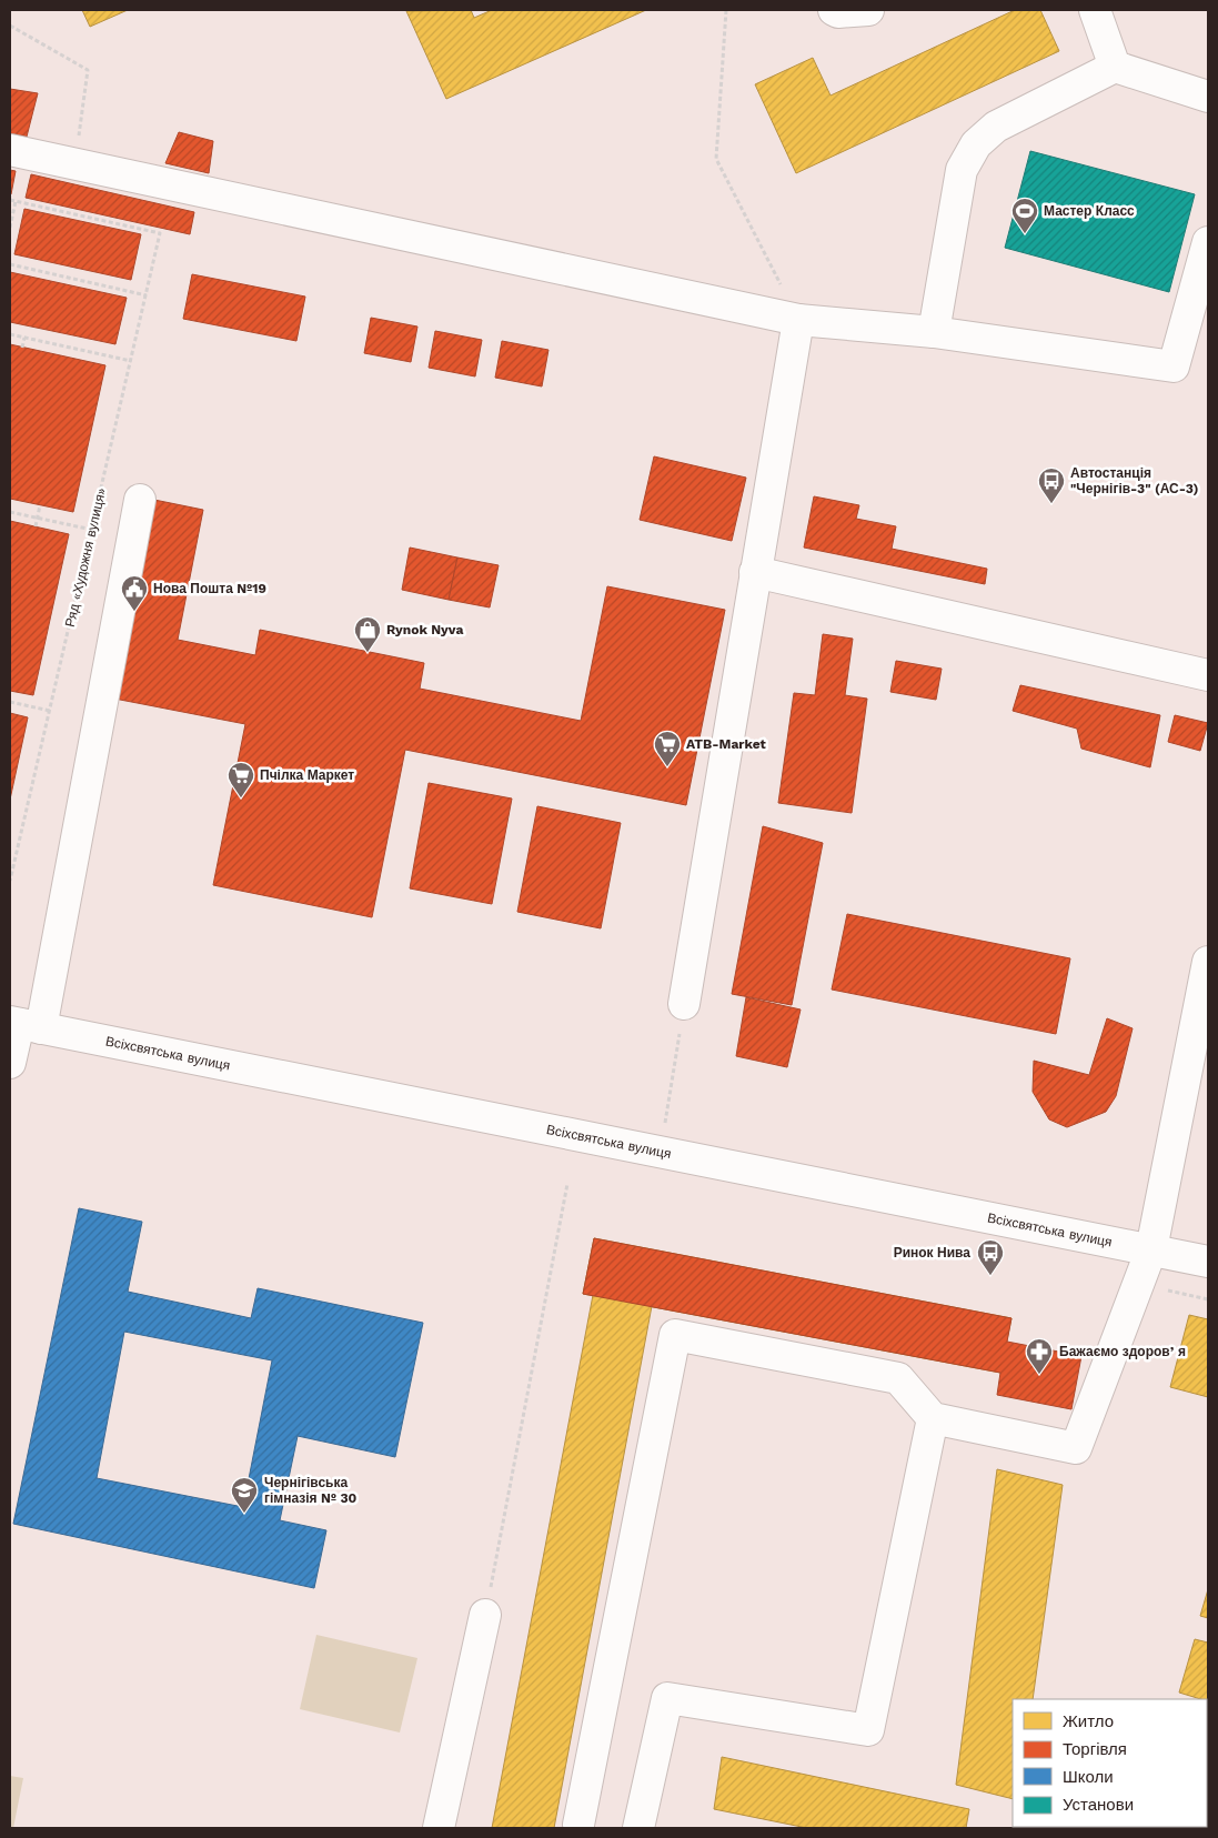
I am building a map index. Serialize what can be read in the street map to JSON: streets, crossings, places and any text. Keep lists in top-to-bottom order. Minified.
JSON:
{"streets":{"street":["Всіхсвятська вулиця"],"path":["Ряд «Художня вулиця»"]},"places":{"sports":["Мастер Класс"],"bus stop":["Автостанція \"Чернігів-3\" (АС-3)","Ринок Нива"],"public building":["Нова Пошта №19"],"shop":["Rynok Nyva"],"supermarket":["ATB-Market","Пчілка Маркет"],"pharmacy":["Бажаємо здоровʼя"],"school or university":["Чернігівська гімназія № 30"]},"legend":["Житло","Торгівля","Школи","Установи"]}
